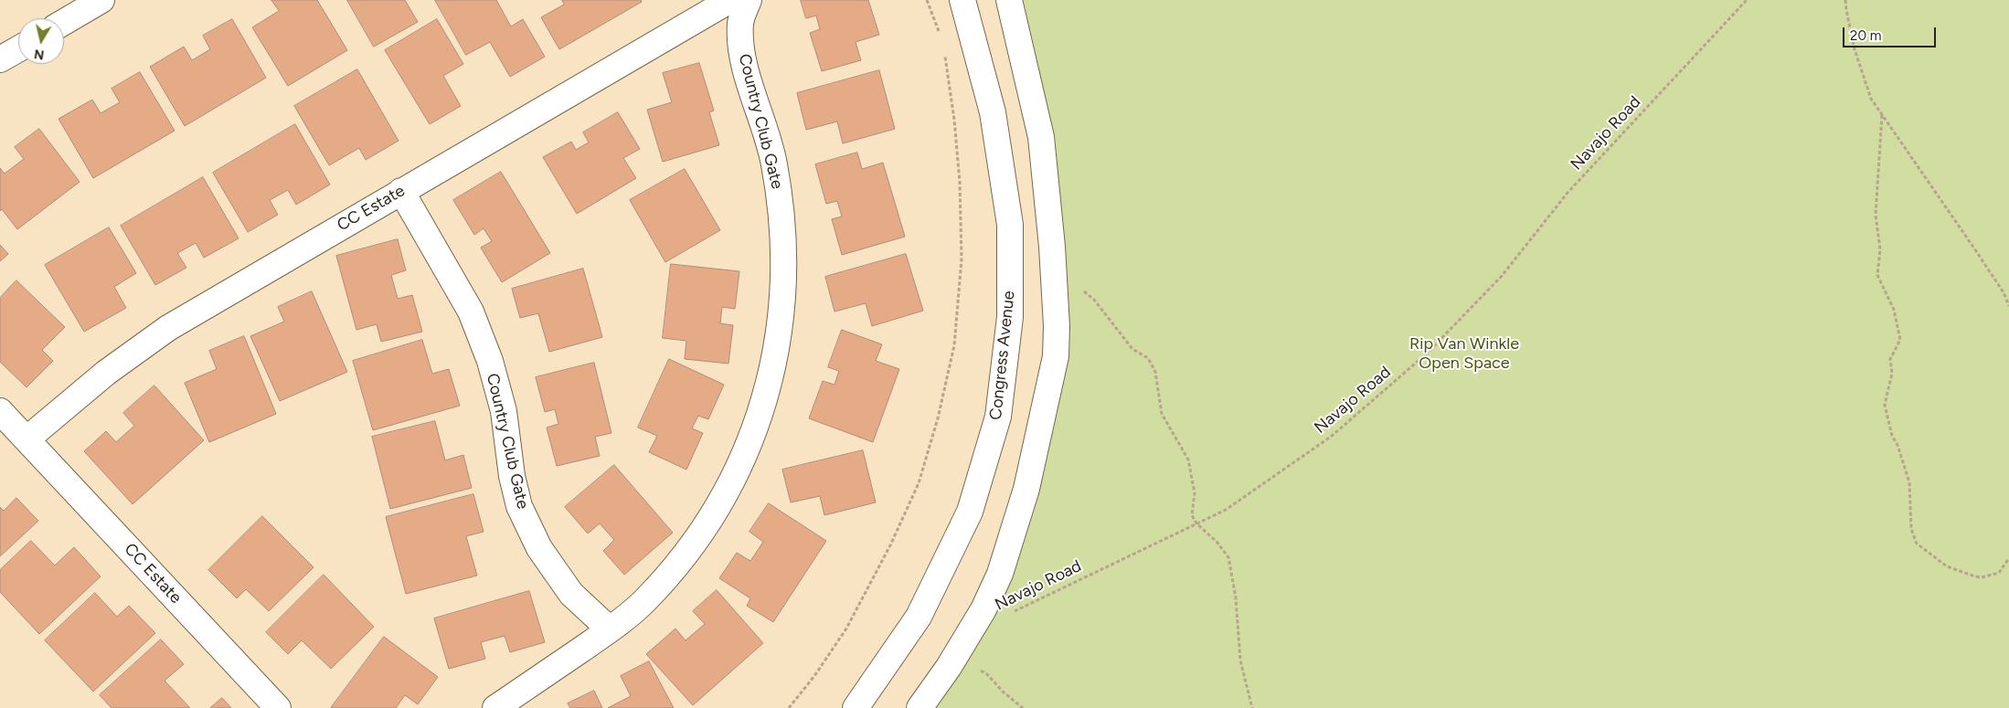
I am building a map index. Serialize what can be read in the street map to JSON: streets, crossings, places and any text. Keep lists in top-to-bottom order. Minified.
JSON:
{"streets":{"street":["Country Club Gate","CC Estate","Congress Avenue"],"path":["Navajo Road"]},"crossings":[["Country Club Gate","CC Estate"]],"parks":["Rip Van Winkle Open Space"],"scale_bar":"20 m","north":"bottom"}
